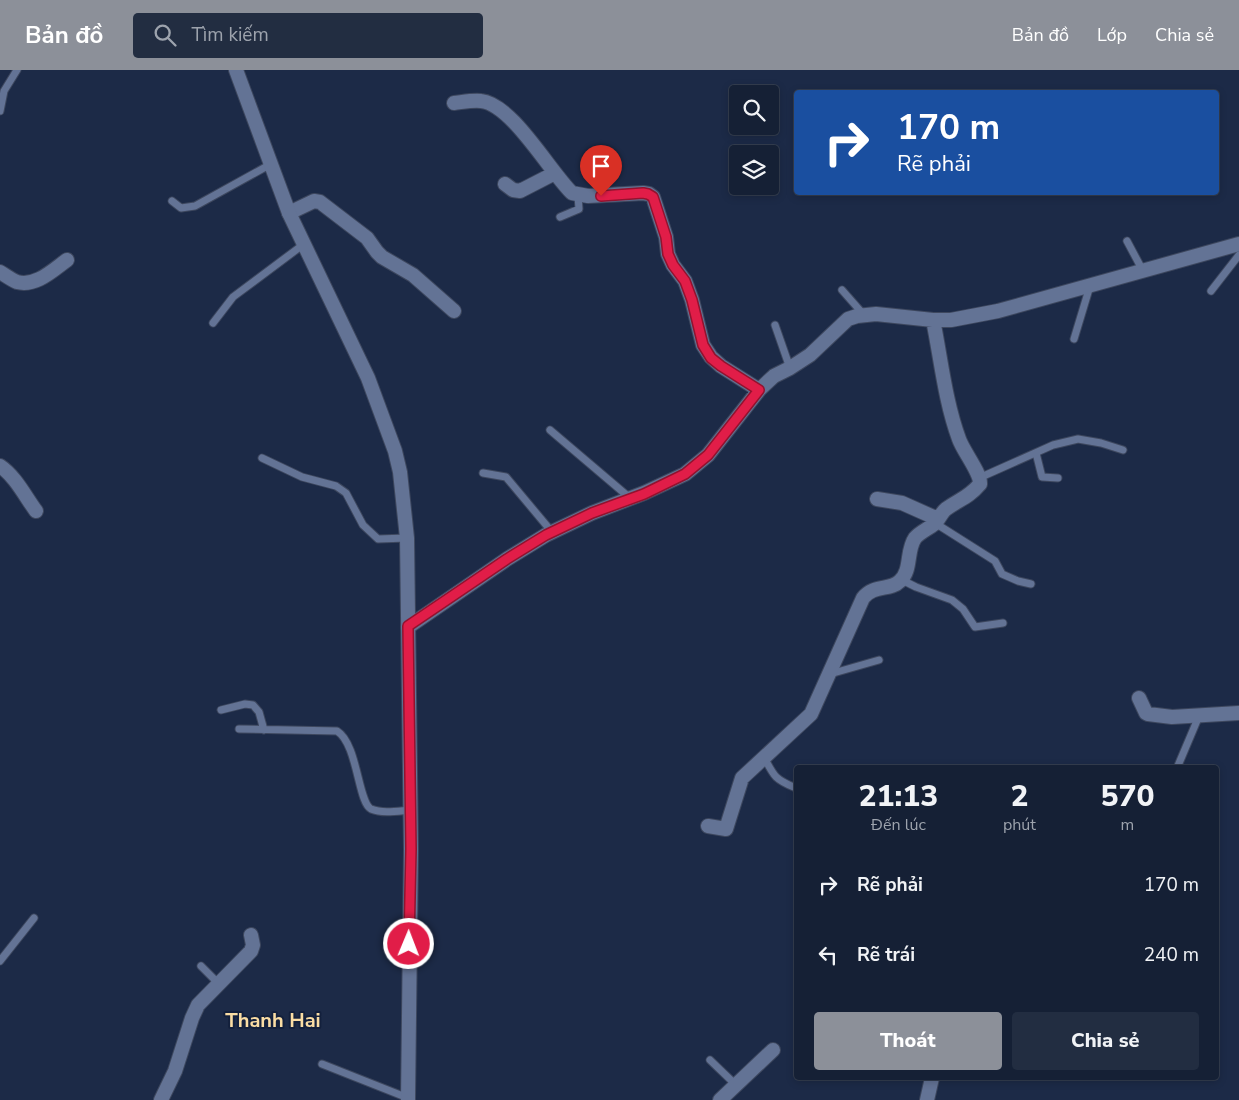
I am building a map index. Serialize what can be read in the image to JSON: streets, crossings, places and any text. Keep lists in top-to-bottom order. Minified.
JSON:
{"districts":["Thanh Hai"],"page":{"header":"Bản đồ","search":"Tìm kiếm","nav":["Bản đồ","Lớp","Chia sẻ"],"turn":["170 m","Rẽ phải"],"eta":["21:13","Đến lúc","2","phút","570","m"],"list":[{"name":"Rẽ phải","value":"170 m"},{"name":"Rẽ trái","value":"240 m"}],"buttons":["Thoát","Chia sẻ"]}}
